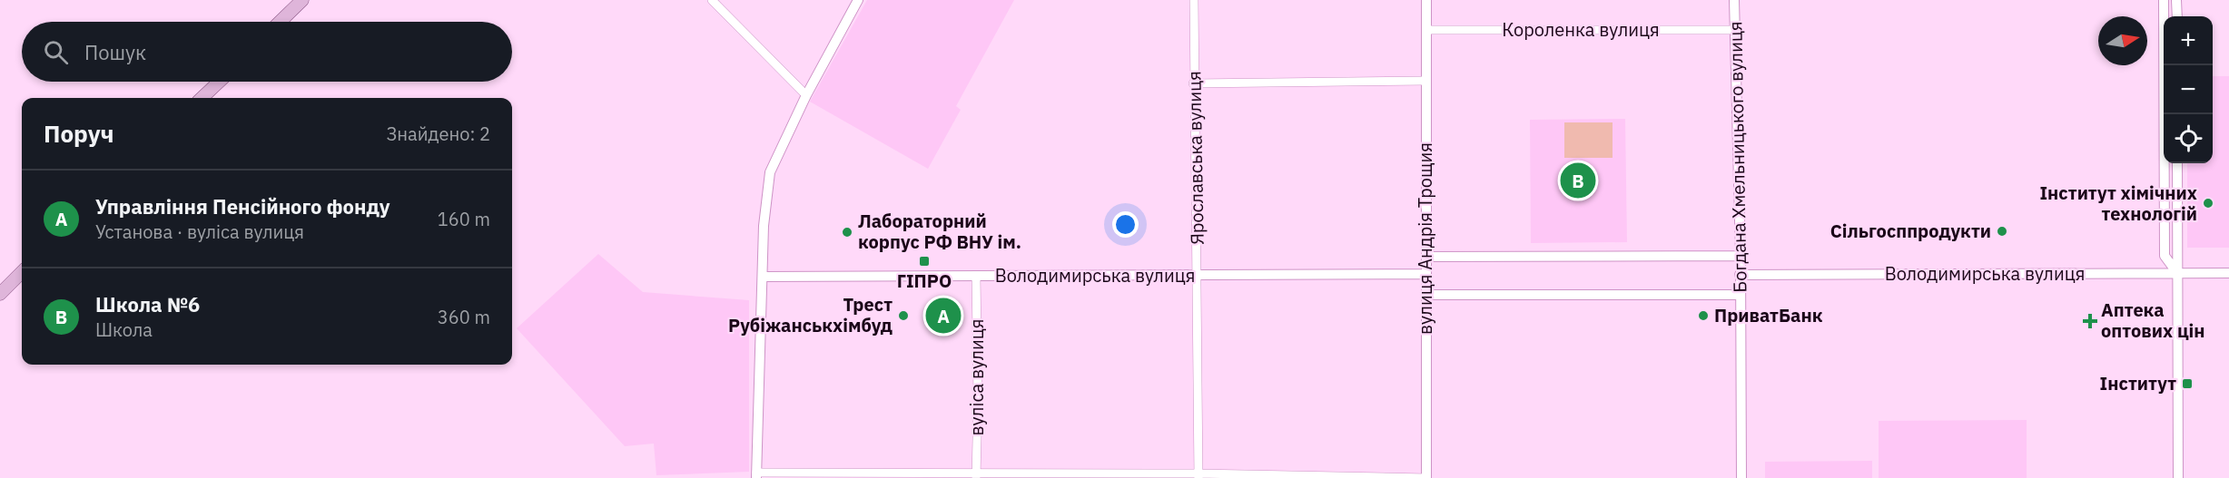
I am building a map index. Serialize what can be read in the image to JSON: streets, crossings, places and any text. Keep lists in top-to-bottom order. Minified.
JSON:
{"streets":{"street":["Короленка вулиця","Богдана Хмельницького вулиця","Ярославська вулиця","вулиця Андрія Трощия","Володимирська вулиця","вуліса вулиця"]},"crossings":[["Короленка вулиця","Богдана Хмельницького вулиця"],["Короленка вулиця","вулиця Андрія Трощия"],["Богдана Хмельницького вулиця","Володимирська вулиця"],["Ярославська вулиця","Володимирська вулиця"],["вулиця Андрія Трощия","Володимирська вулиця"],["Володимирська вулиця","вуліса вулиця"]],"places":{"other":["Інститут хімічних технологій","Сільгосппродукти","Лабораторний корпус РФ ВНУ ім.","Трест Рубіжанськхімбуд","ПриватБанк"],"transit":["ГІПРО","Інститут"],"health":["Аптека оптових цін"]},"north":"right","page":{"map_buttons":["+","−"],"search":"Пошук","heading":["Поруч","Знайдено: 2"],"pins":["B","A"],"list":[{"mark":"A","name":"Управління Пенсійного фонду","note":"Установа · вуліса вулиця","value":"160 m"},{"mark":"B","name":"Школа №6","note":"Школа","value":"360 m"}]}}
